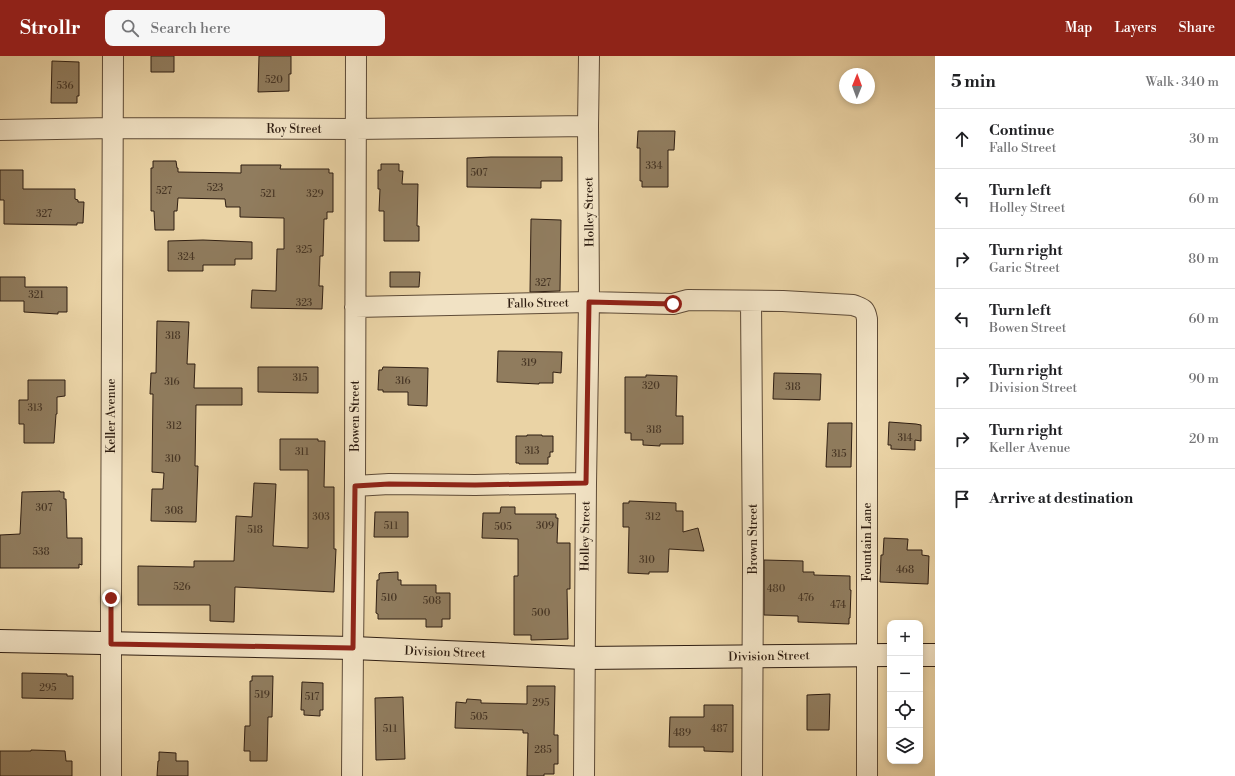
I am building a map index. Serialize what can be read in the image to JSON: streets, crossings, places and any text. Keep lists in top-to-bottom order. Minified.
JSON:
{"streets":{"main road":["Division Street"],"street":["Roy Street","Holley Street","Fallo Street","Keller Avenue","Bowen Street","Brown Street","Fountain Lane"]},"crossings":[["Roy Street","Holley Street"],["Roy Street","Keller Avenue"],["Roy Street","Bowen Street"],["Holley Street","Fallo Street"],["Holley Street","Division Street"],["Fallo Street","Bowen Street"],["Fallo Street","Brown Street"],["Fallo Street","Fountain Lane"],["Keller Avenue","Division Street"],["Bowen Street","Division Street"],["Brown Street","Division Street"],["Fountain Lane","Division Street"]],"house_numbers":["520","536","334","507","523","527","521","329","327","325","324","327","321","323","318","319","315","316","316","320","318","313","312","318","314","313","311","315","310","307","308","303","312","511","309","505","518","538","310","468","526","480","510","476","508","474","500","295","519","517","295","505","511","487","489","285"],"north":"top","page":{"header":"Strollr","search":"Search here","nav":["Map","Layers","Share"],"heading":["5 min","Walk · 340 m"],"list":[["Continue","Fallo Street","30 m"],["Turn left","Holley Street","60 m"],["Turn right","Garic Street","80 m"],["Turn left","Bowen Street","60 m"],["Turn right","Division Street","90 m"],["Turn right","Keller Avenue","20 m"],"Arrive at destination"],"map_buttons":["+","−"]}}
